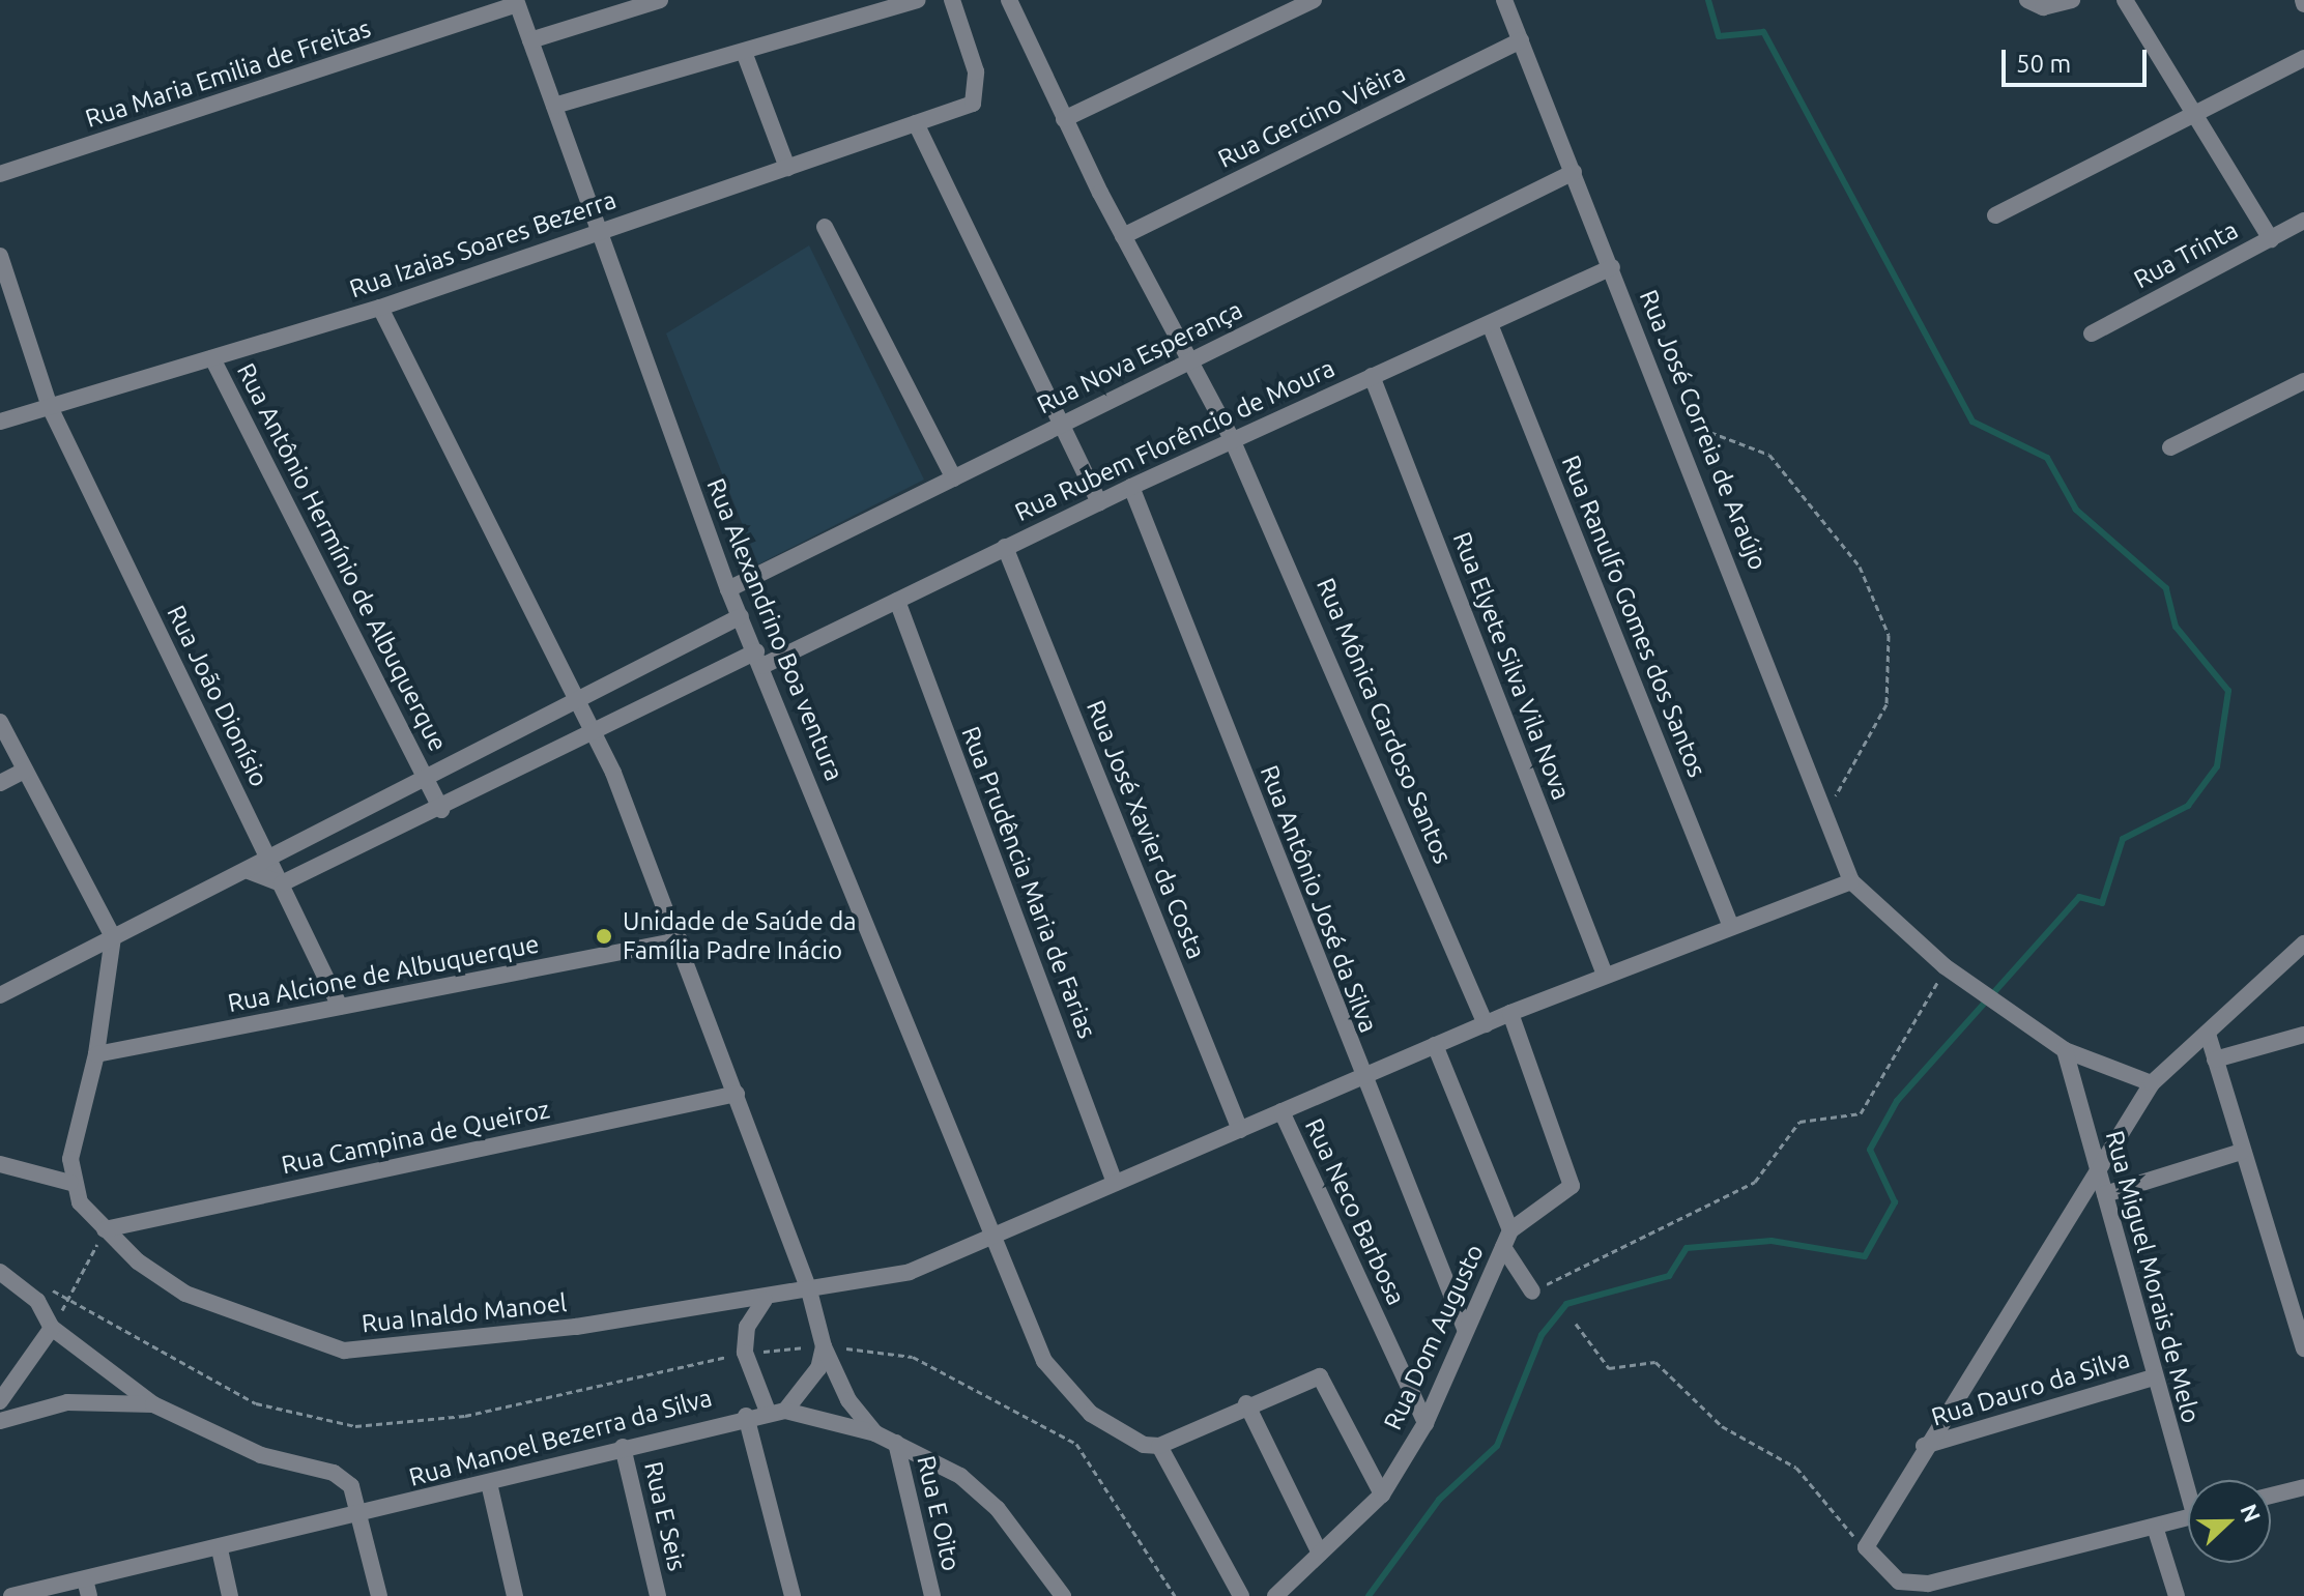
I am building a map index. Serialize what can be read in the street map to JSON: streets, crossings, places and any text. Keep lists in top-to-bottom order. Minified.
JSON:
{"streets":{"street":["Rua Maria Emilia de Freitas","Rua Gercino Viêira","Rua Izaias Soares Bezerra","Rua Trinta","Rua Nova Esperança","Rua José Correia de Araújo","Rua Rubem Florêncio de Moura","Rua Antônio Hermínio de Albuquerque","Rua Ranulfo Gomes dos Santos","Rua Alexandrino Boa ventura","Rua Elyete Silva Vila Nova","Rua João Dionísio","Rua Mônica Cardoso Santos","Rua José Xavier da Costa","Rua Prudência Maria de Farias","Rua Antônio José da Silva","Rua Alcione de Albuquerque","Rua Campina de Queiroz","Rua Neco Barbosa","Rua Miguel Morais de Melo","Rua Inaldo Manoel","Rua Dom Augusto","Rua Dauro da Silva","Rua Manoel Bezerra da Silva","Rua E Oito","Rua E Seis"]},"crossings":[["Rua Maria Emilia de Freitas","Rua Alexandrino Boa ventura"],["Rua Gercino Viêira","Rua José Correia de Araújo"],["Rua Gercino Viêira","Rua Mônica Cardoso Santos"],["Rua Izaias Soares Bezerra","Rua Antônio Hermínio de Albuquerque"],["Rua Izaias Soares Bezerra","Rua Alexandrino Boa ventura"],["Rua Izaias Soares Bezerra","Rua João Dionísio"],["Rua Nova Esperança","Rua José Correia de Araújo"],["Rua Nova Esperança","Rua Alexandrino Boa ventura"],["Rua Nova Esperança","Rua Mônica Cardoso Santos"],["Rua José Correia de Araújo","Rua Rubem Florêncio de Moura"],["Rua José Correia de Araújo","Rua Inaldo Manoel"],["Rua Rubem Florêncio de Moura","Rua Antônio Hermínio de Albuquerque"],["Rua Rubem Florêncio de Moura","Rua Ranulfo Gomes dos Santos"],["Rua Rubem Florêncio de Moura","Rua Alexandrino Boa ventura"],["Rua Rubem Florêncio de Moura","Rua Elyete Silva Vila Nova"],["Rua Rubem Florêncio de Moura","Rua João Dionísio"],["Rua Rubem Florêncio de Moura","Rua Mônica Cardoso Santos"],["Rua Rubem Florêncio de Moura","Rua José Xavier da Costa"],["Rua Rubem Florêncio de Moura","Rua Prudência Maria de Farias"],["Rua Rubem Florêncio de Moura","Rua Antônio José da Silva"],["Rua Ranulfo Gomes dos Santos","Rua Inaldo Manoel"],["Rua Alexandrino Boa ventura","Rua Inaldo Manoel"],["Rua Elyete Silva Vila Nova","Rua Inaldo Manoel"],["Rua João Dionísio","Rua Alcione de Albuquerque"],["Rua Mônica Cardoso Santos","Rua Inaldo Manoel"],["Rua José Xavier da Costa","Rua Inaldo Manoel"],["Rua Prudência Maria de Farias","Rua Inaldo Manoel"],["Rua Antônio José da Silva","Rua Inaldo Manoel"],["Rua Antônio José da Silva","Rua Dom Augusto"],["Rua Campina de Queiroz","Rua Inaldo Manoel"],["Rua Neco Barbosa","Rua Inaldo Manoel"],["Rua Neco Barbosa","Rua Dom Augusto"],["Rua Miguel Morais de Melo","Rua Dauro da Silva"],["Rua Inaldo Manoel","Rua Dom Augusto"],["Rua Manoel Bezerra da Silva","Rua E Oito"],["Rua Manoel Bezerra da Silva","Rua E Seis"]],"places":["Unidade de Saúde da Família Padre Inácio"],"scale_bar":"50 m","north":"right"}
